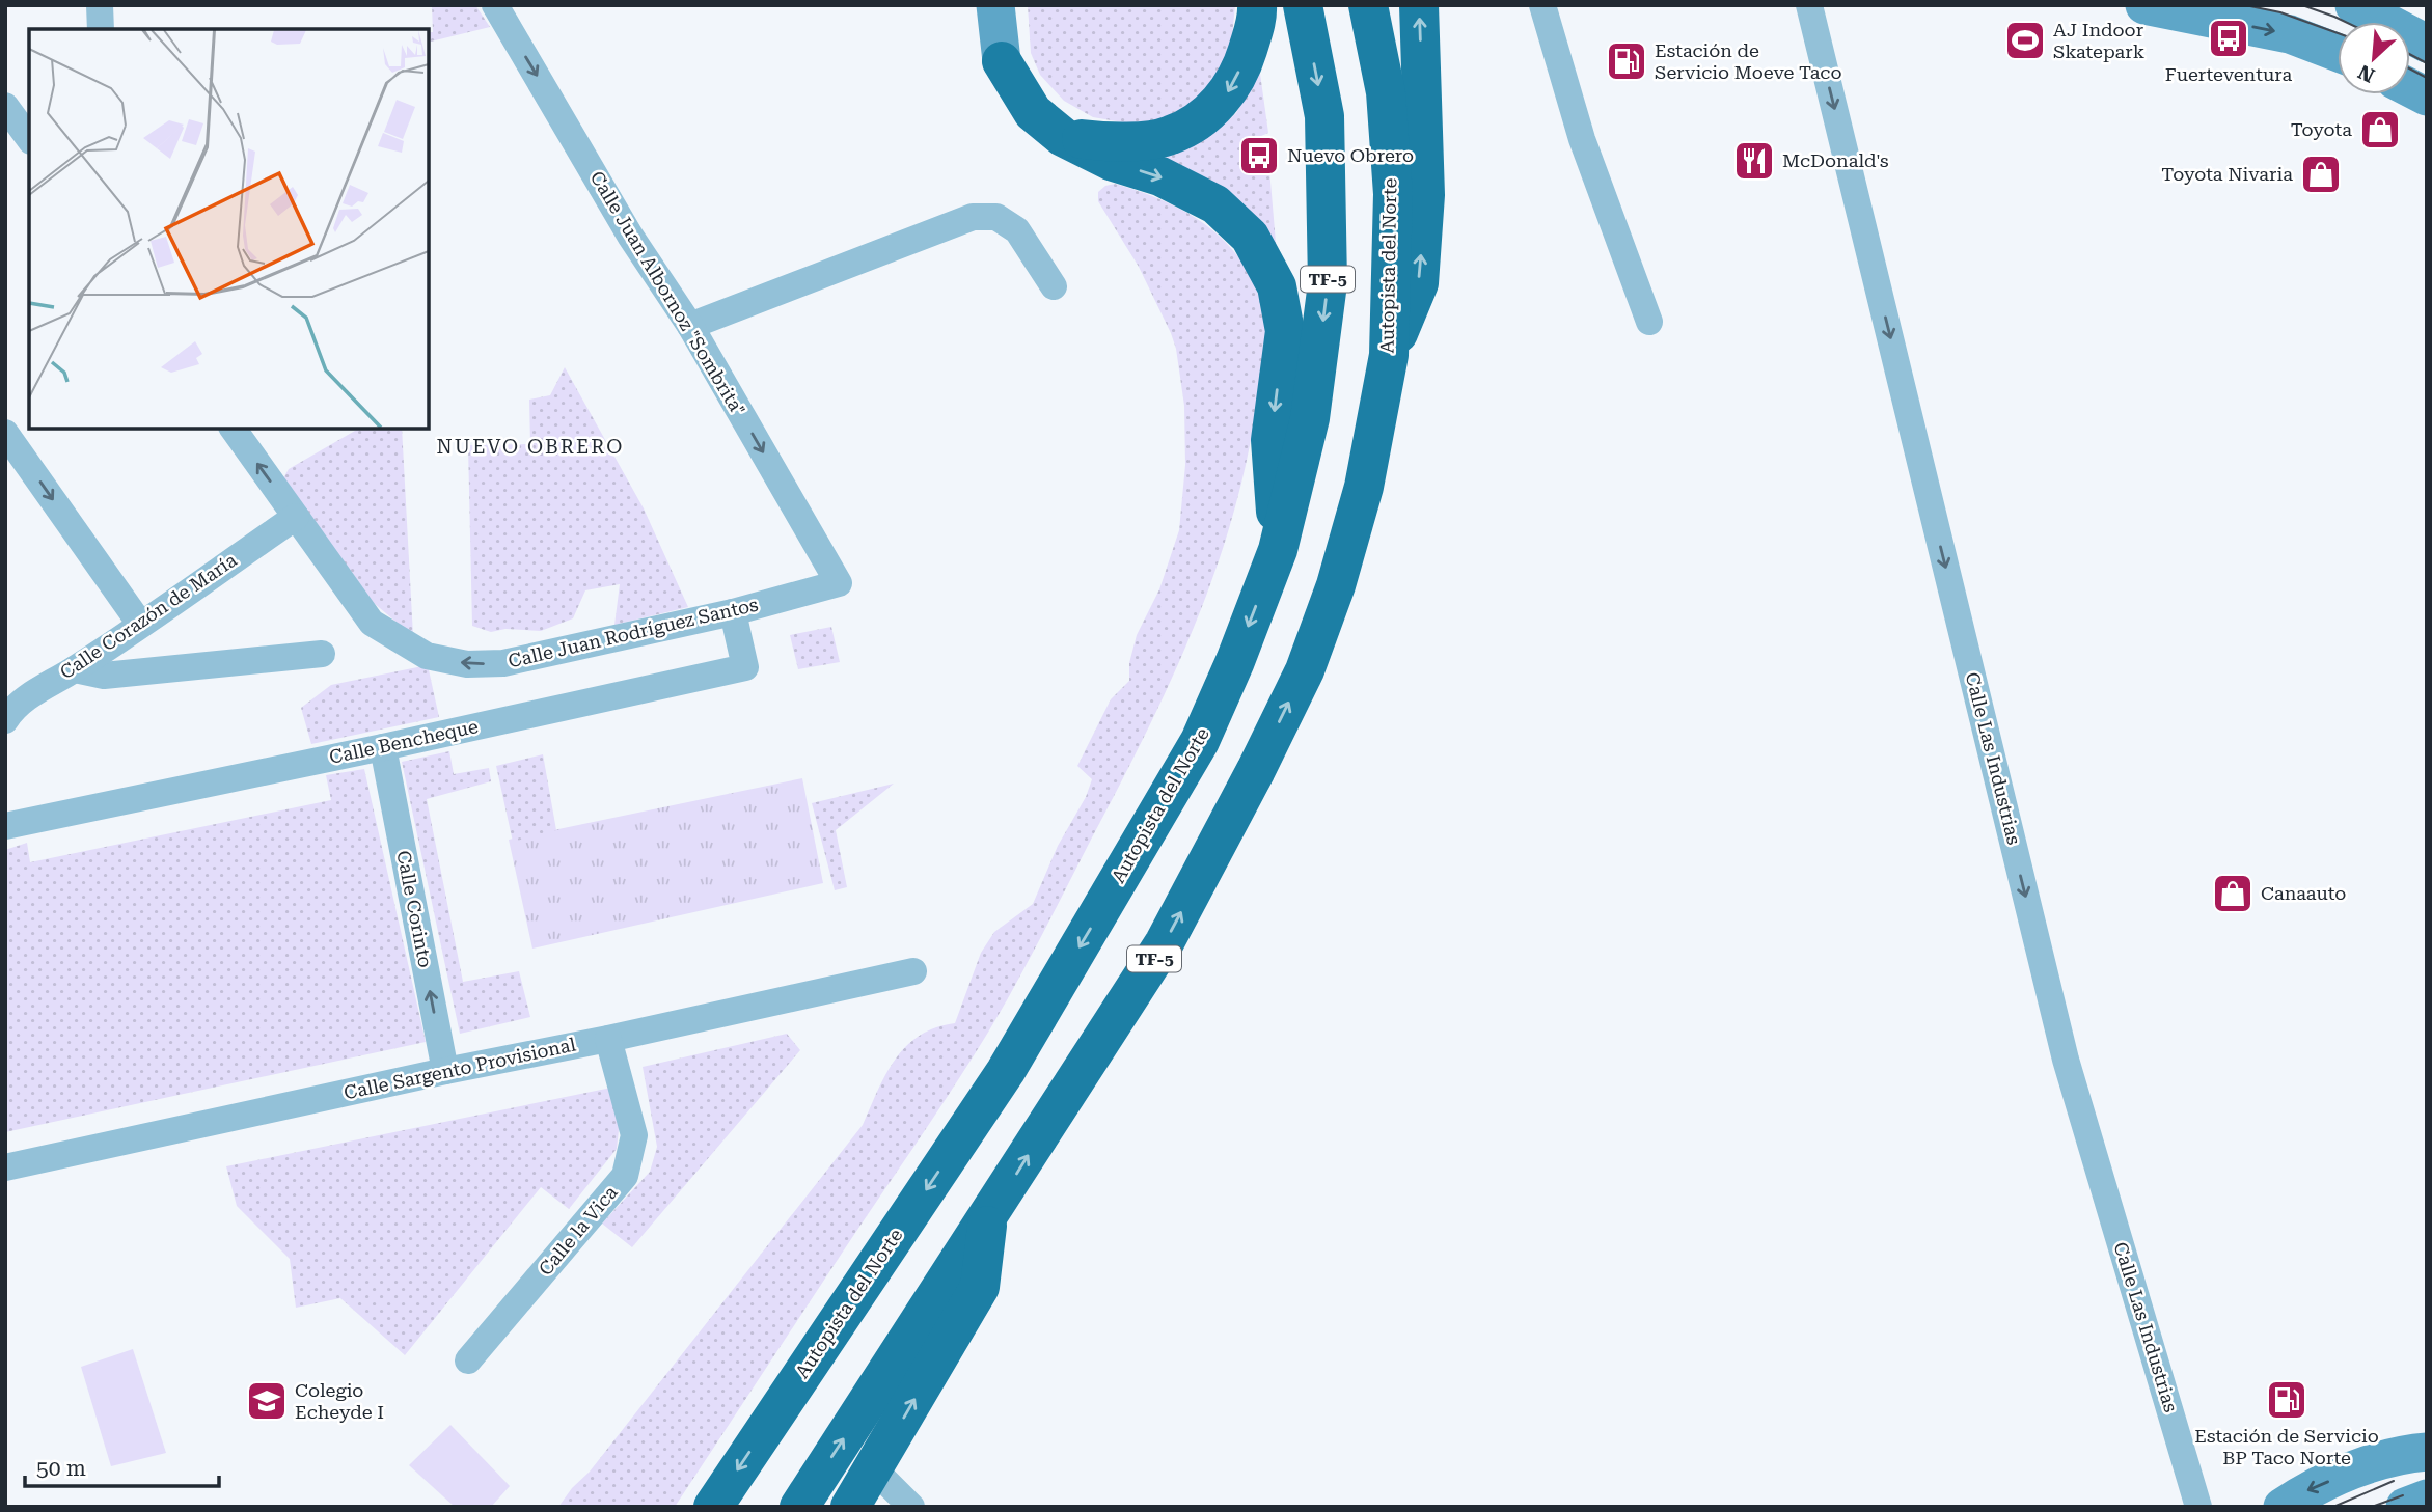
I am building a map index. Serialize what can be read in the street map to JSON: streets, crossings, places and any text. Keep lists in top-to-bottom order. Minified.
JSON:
{"streets":{"highway":["Autopista del Norte","TF-5"],"street":["Calle Juan Albornoz \"Sombrita\"","Calle Corazón de María","Calle Juan Rodríguez Santos","Calle Bencheque","Calle Las Industrias","Calle Corinto","Calle Sargento Provisional","Calle la Vica"]},"crossings":[["Calle Juan Albornoz \"Sombrita\"","Calle Juan Rodríguez Santos"],["Calle Corazón de María","Calle Juan Rodríguez Santos"],["Calle Juan Rodríguez Santos","Calle Bencheque"],["Calle Bencheque","Calle Corinto"],["Calle Corinto","Calle Sargento Provisional"],["Calle Sargento Provisional","Calle la Vica"]],"one_way":["Calle Juan Albornoz \"Sombrita\"","Calle Las Industrias","Calle Corinto"],"districts":["NUEVO OBRERO"],"places":{"bus stop":["Fuerteventura","Nuevo Obrero"],"sports":["AJ Indoor Skatepark"],"fuel station":["Estación de Servicio Moeve Taco","Estación de Servicio BP Taco Norte"],"shop":["Toyota","Toyota Nivaria","Canaauto"],"restaurant":["McDonald's"],"school or university":["Colegio Echeyde I"]},"scale_bar":"50 m","north":"bottom left"}
